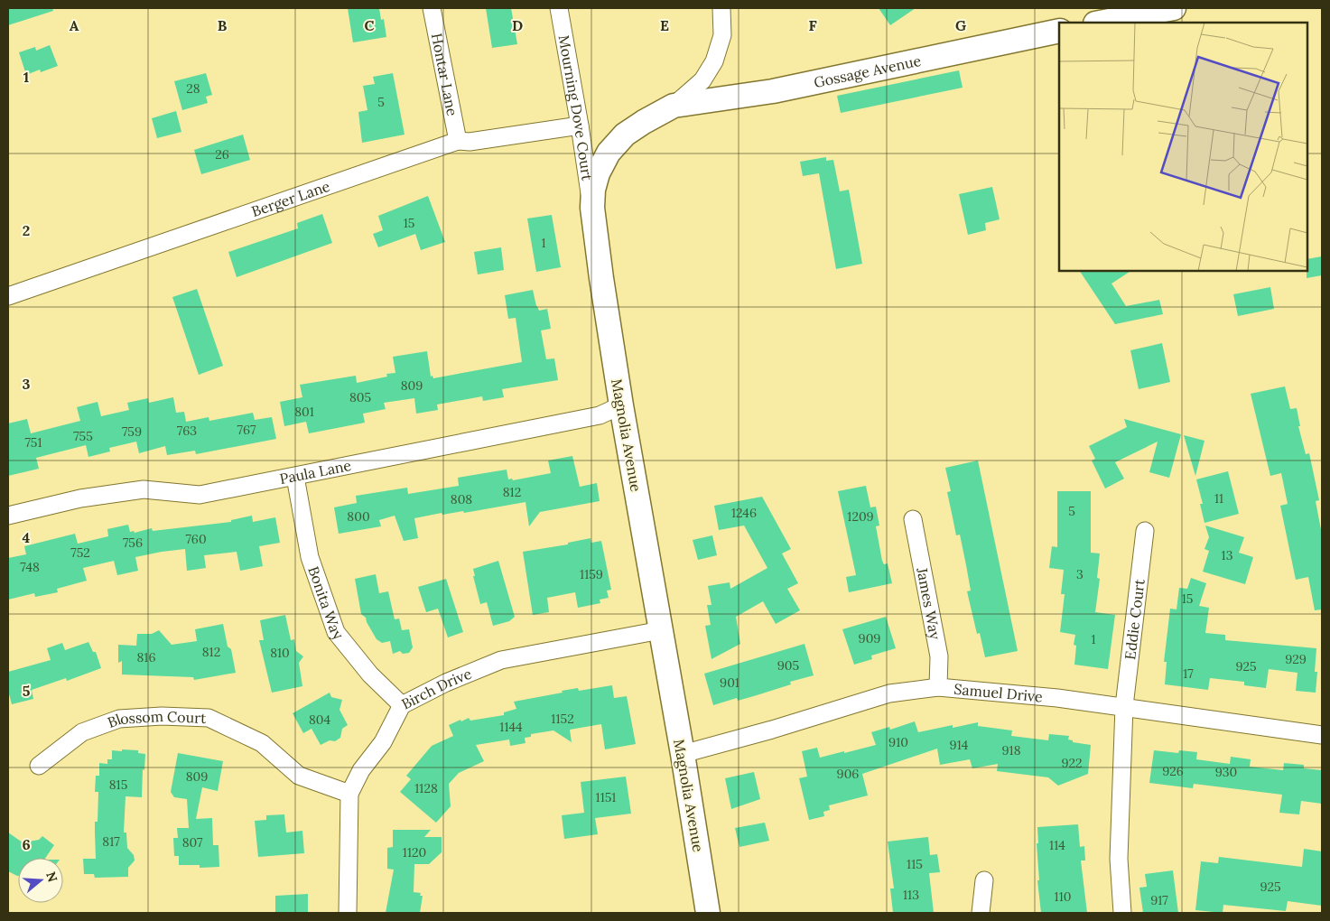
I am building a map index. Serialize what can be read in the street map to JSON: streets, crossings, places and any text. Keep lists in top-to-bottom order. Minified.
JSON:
{"streets":{"street":["Gossage Avenue","Hontar Lane","Mourning Dove Court","Berger Lane","Magnolia Avenue","Paula Lane","Bonita Way","James Way","Eddie Court","Birch Drive","Samuel Drive","Blossom Court"]},"crossings":[["Gossage Avenue","Magnolia Avenue"],["Hontar Lane","Berger Lane"],["Mourning Dove Court","Berger Lane"],["Mourning Dove Court","Magnolia Avenue"],["Magnolia Avenue","Paula Lane"],["Magnolia Avenue","Birch Drive"],["Magnolia Avenue","Samuel Drive"],["Paula Lane","Bonita Way"],["Bonita Way","Birch Drive"],["James Way","Samuel Drive"],["Eddie Court","Samuel Drive"],["Birch Drive","Blossom Court"]],"house_numbers":["28","5","26","15","1","809","805","801","767","763","759","755","751","812","11","808","5","1246","800","1209","760","756","752","13","748","1159","3","15","909","1","812","810","816","929","905","925","17","901","1152","804","1144","910","914","918","922","926","930","906","809","815","1128","1151","817","807","114","1120","115","925","113","110","917"],"north":"right","grid":{"columns":["A","B","C","D","E","F","G"],"rows":["1","2","3","4","5","6"]}}
